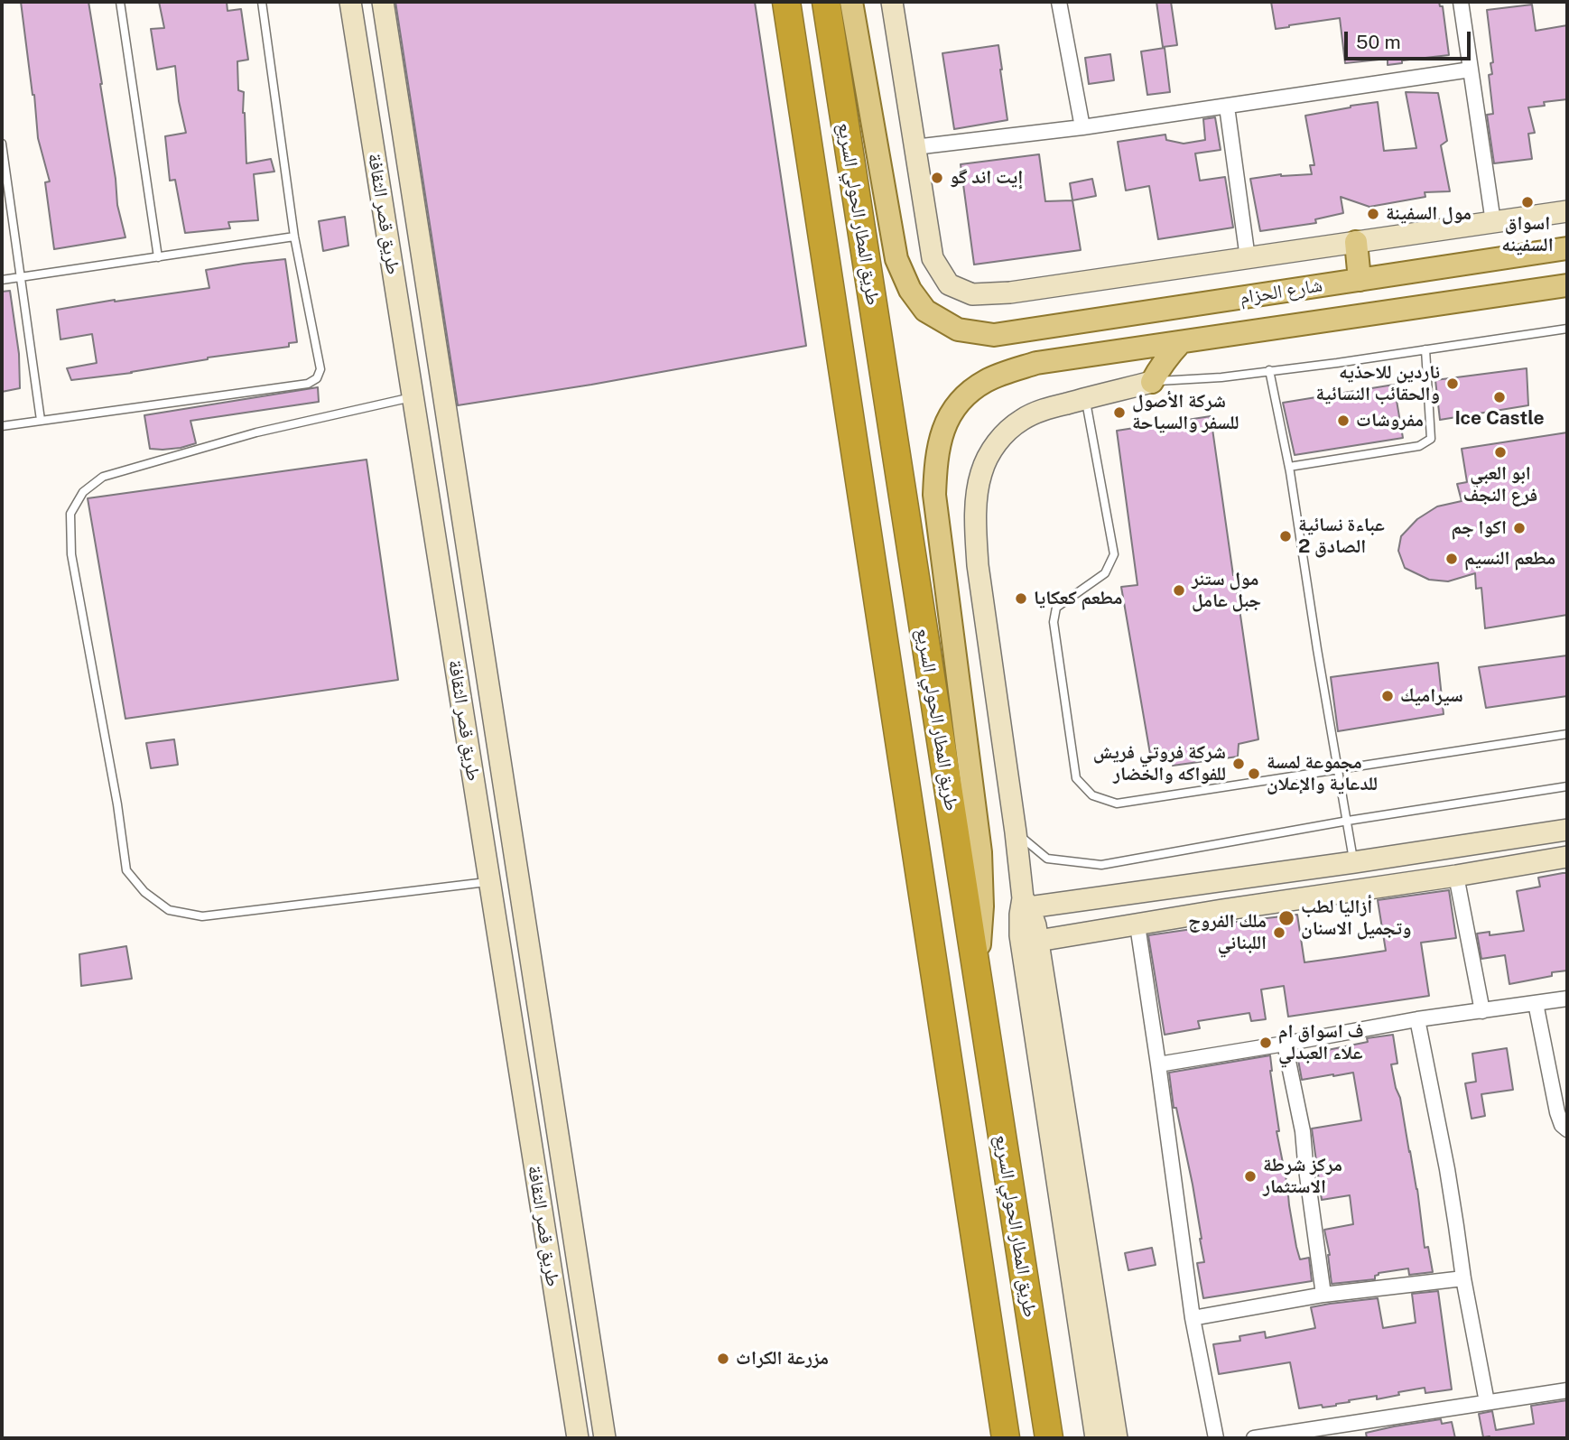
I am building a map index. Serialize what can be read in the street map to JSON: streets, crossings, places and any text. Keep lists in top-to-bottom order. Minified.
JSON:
{"streets":{"highway":["طريق المطار الحولي السريع"],"main road":["شارع الحزام"],"street":["طريق قصر الثقافة"]},"crossings":[["طريق المطار الحولي السريع","شارع الحزام"]],"places":["إيت اند گو","اسواق السفينه","مول السفينة","ناردين للاحذيه والحقائب النسائية","Ice Castle","شركة الأصول للسفر والسياحة","مفروشات","ابو العبي فرع النجف","اكوا جم","عباءة نسائية الصادق 2","مطعم النسيم","مول ستنر جبل عامل","مطعم كعكايا","سيراميك","شركة فروتي فريش للفواكه والخضار","مجموعة لمسة للدعاية والإعلان","أزاليا لطب وتجميل الاسنان","ملك الفروج اللبناني","ف اسواق ام علاء العبدلي","مركز شرطة الاستثمار","مزرعة الكراث"],"scale_bar":"50 m"}
